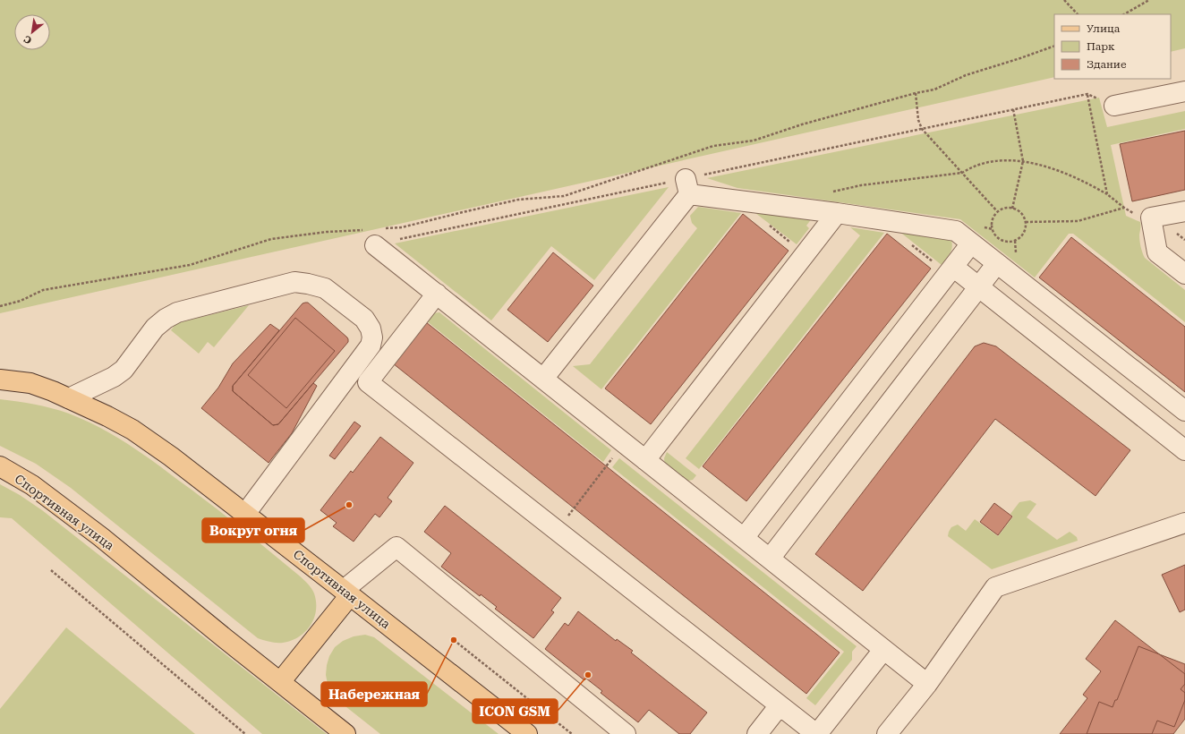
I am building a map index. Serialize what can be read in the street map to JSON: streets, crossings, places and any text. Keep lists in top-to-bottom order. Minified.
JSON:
{"streets":{"main road":["Спортивная улица"]},"places":["Вокруг огня","Набережная","ICON GSM"],"legend":["Улица","Парк","Здание"],"north":"bottom left"}
